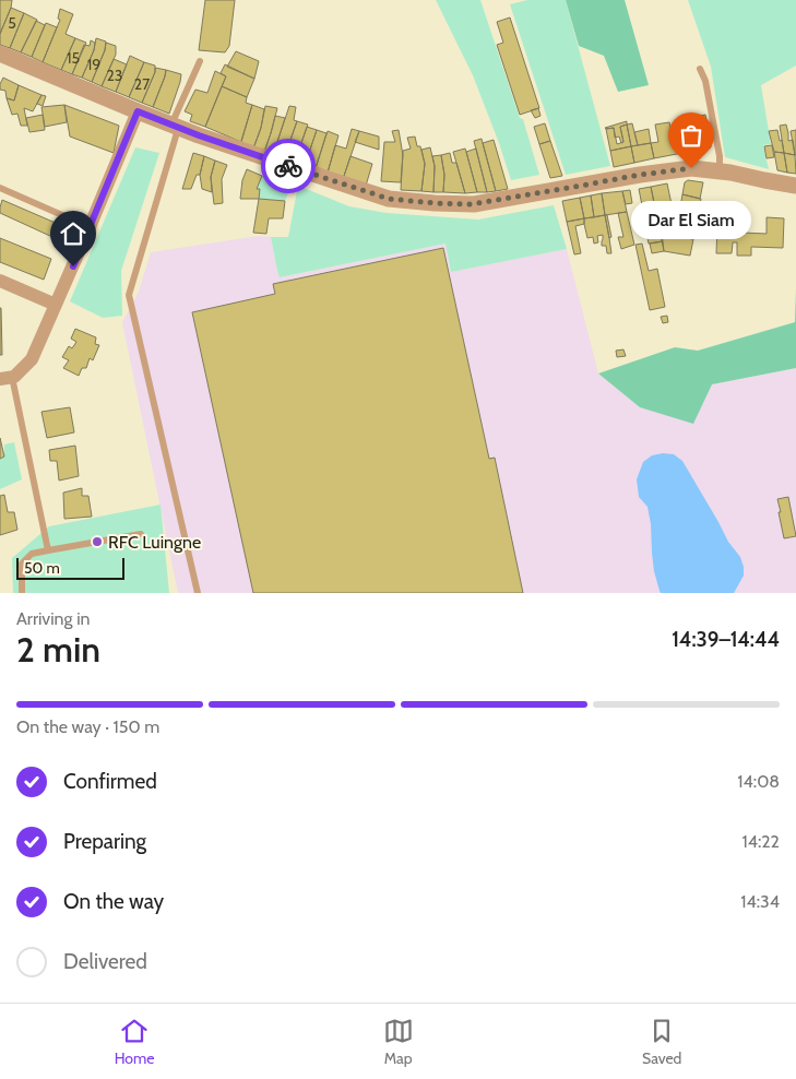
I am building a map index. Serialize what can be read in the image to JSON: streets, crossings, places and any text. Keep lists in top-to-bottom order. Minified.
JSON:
{"places":["Dar El Siam","RFC Luingne"],"house_numbers":["5","15","19","23","27"],"scale_bar":"50 m","page":{"bubble":"Dar El Siam","scale":"50 m","heading":["2 min","Arriving in","14:39–14:44"],"bar":"On the way · 150 m","list":[["Confirmed","14:08"],["Preparing","14:22"],["On the way","14:34"],"Delivered"],"tabs":["Home","Map","Saved"]}}
